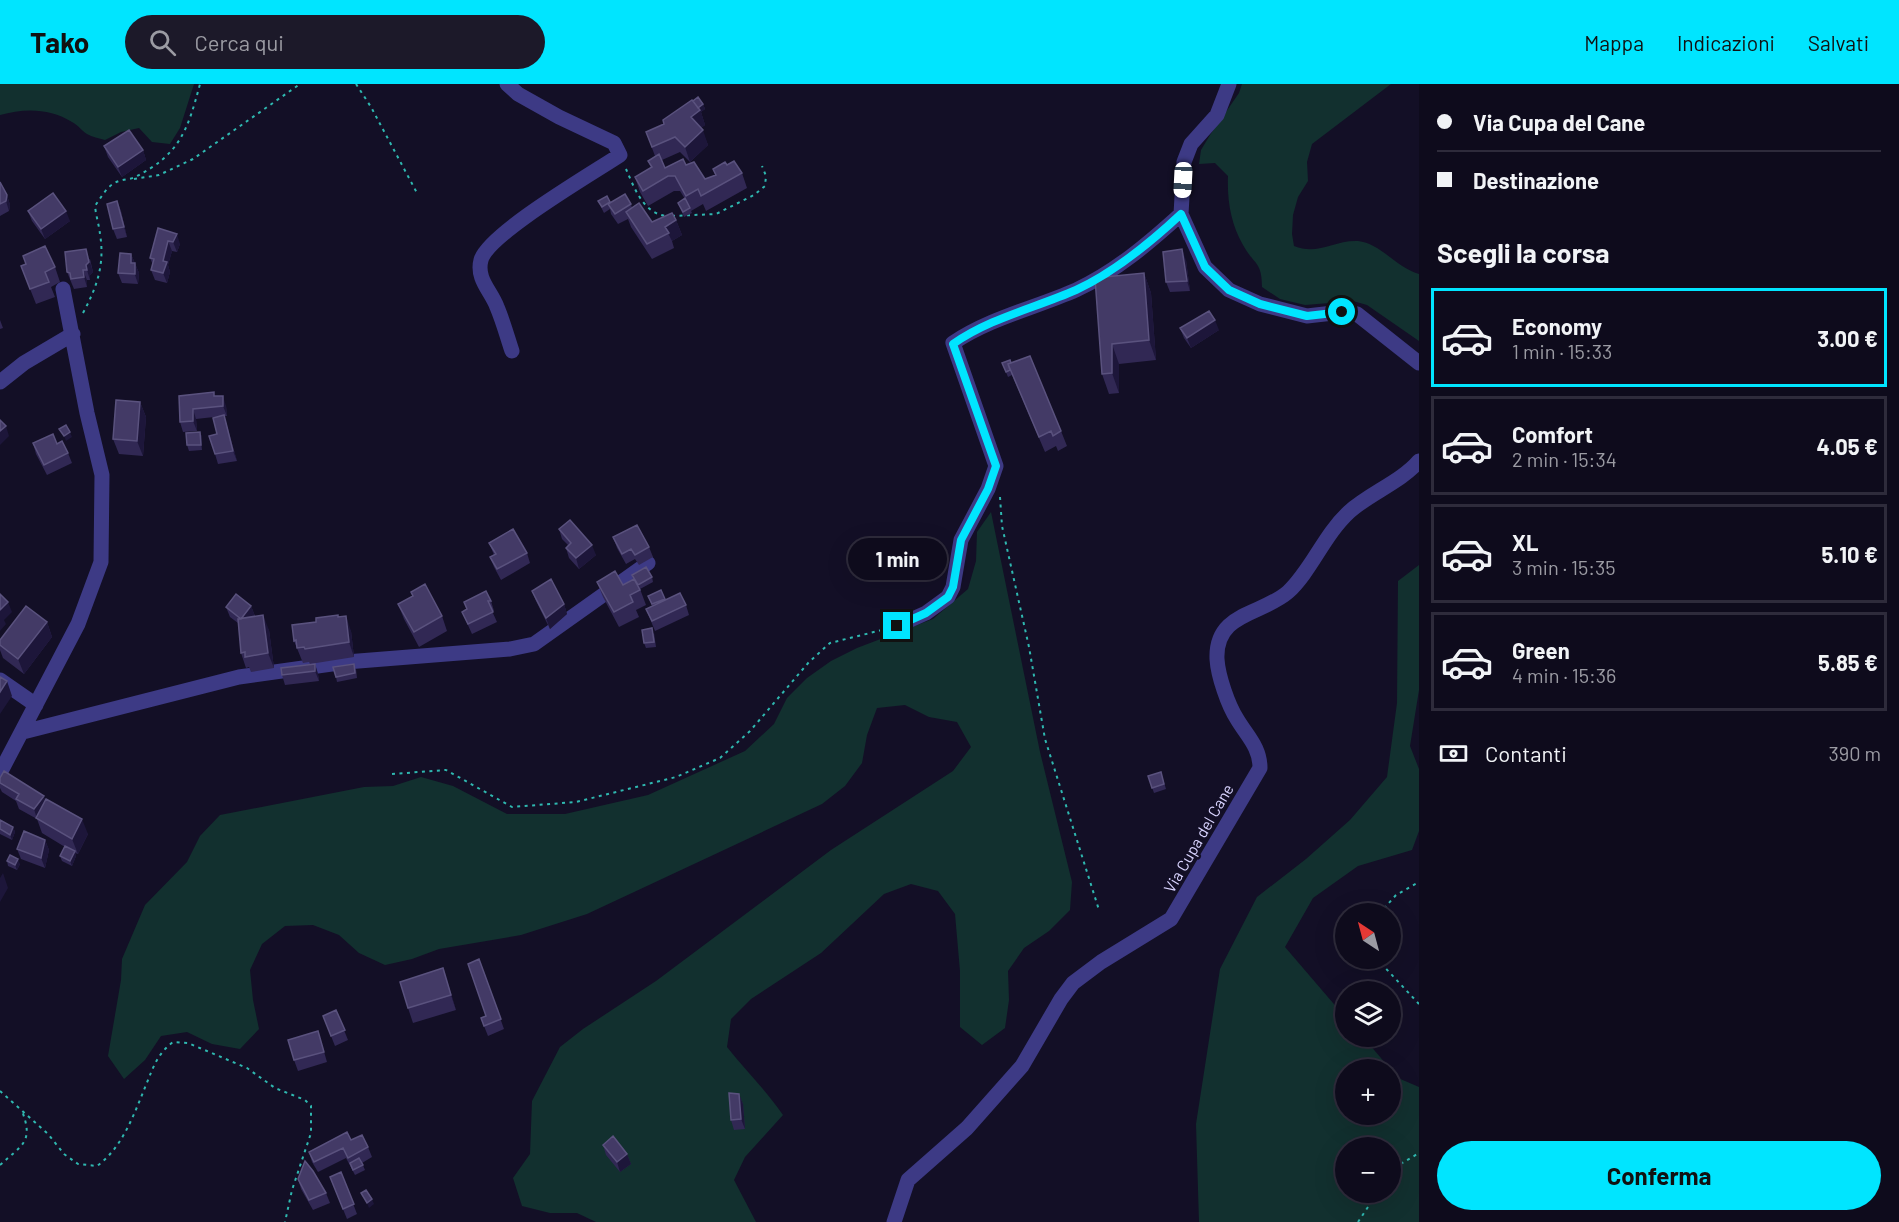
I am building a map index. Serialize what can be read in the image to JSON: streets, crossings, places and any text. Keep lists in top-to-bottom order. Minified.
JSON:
{"streets":{"street":["Via Cupa del Cane"]},"north":"top left","page":{"header":"Tako","search":"Cerca qui","nav":["Mappa","Indicazioni","Salvati"],"banner":["Via Cupa del Cane","Destinazione"],"heading":"Scegli la corsa","list":[{"name":"Economy","note":"1 min · 15:33","value":"3.00 €"},{"name":"Comfort","note":"2 min · 15:34","value":"4.05 €"},{"name":"XL","note":"3 min · 15:35","value":"5.10 €"},{"name":"Green","note":"4 min · 15:36","value":"5.85 €"}],"bubble":"1 min","pay":["Contanti","390 m"],"map_buttons":["+","−"],"buttons":"Conferma"}}
